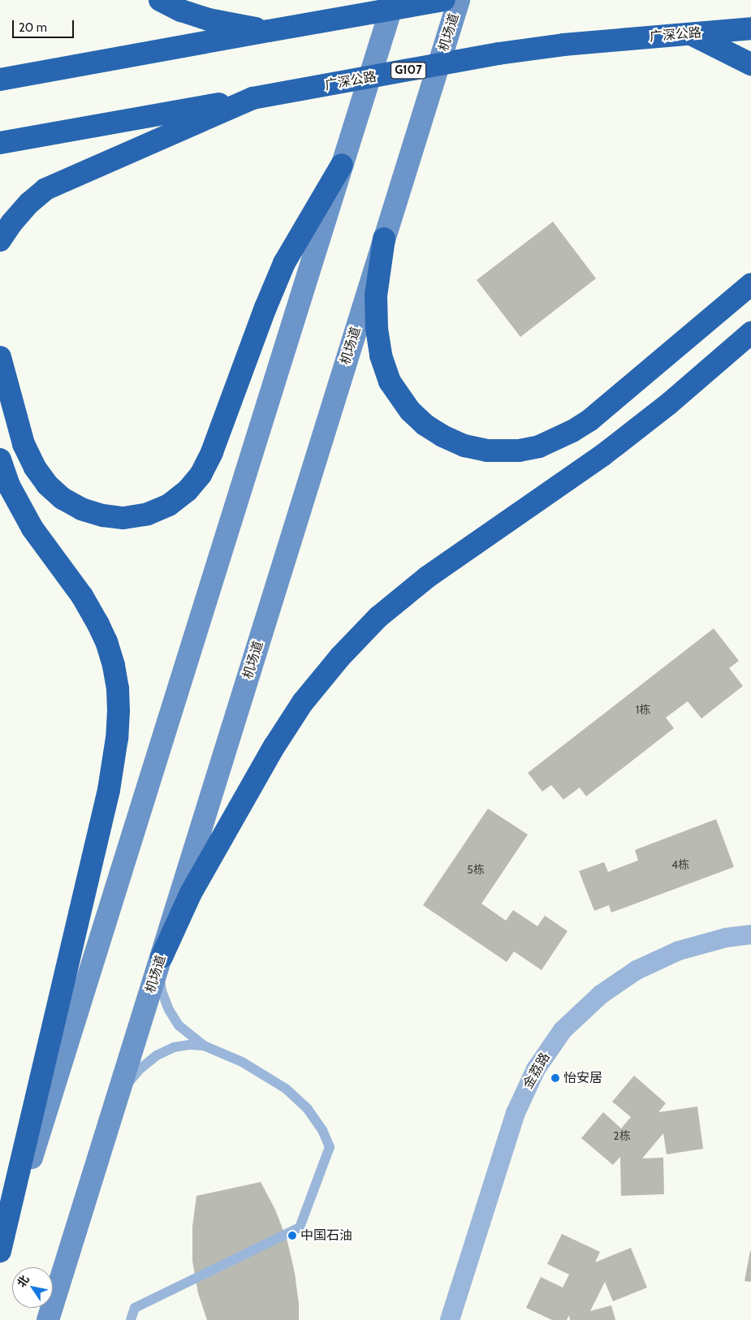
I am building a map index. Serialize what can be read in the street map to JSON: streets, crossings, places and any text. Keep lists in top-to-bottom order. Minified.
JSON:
{"streets":{"highway":["广深公路","G107"],"main road":["机场道"],"street":["金荔路"]},"places":["怡安居","中国石油"],"house_numbers":["1栋","4栋","5栋","2栋"],"scale_bar":"20 m","north":"top left"}
